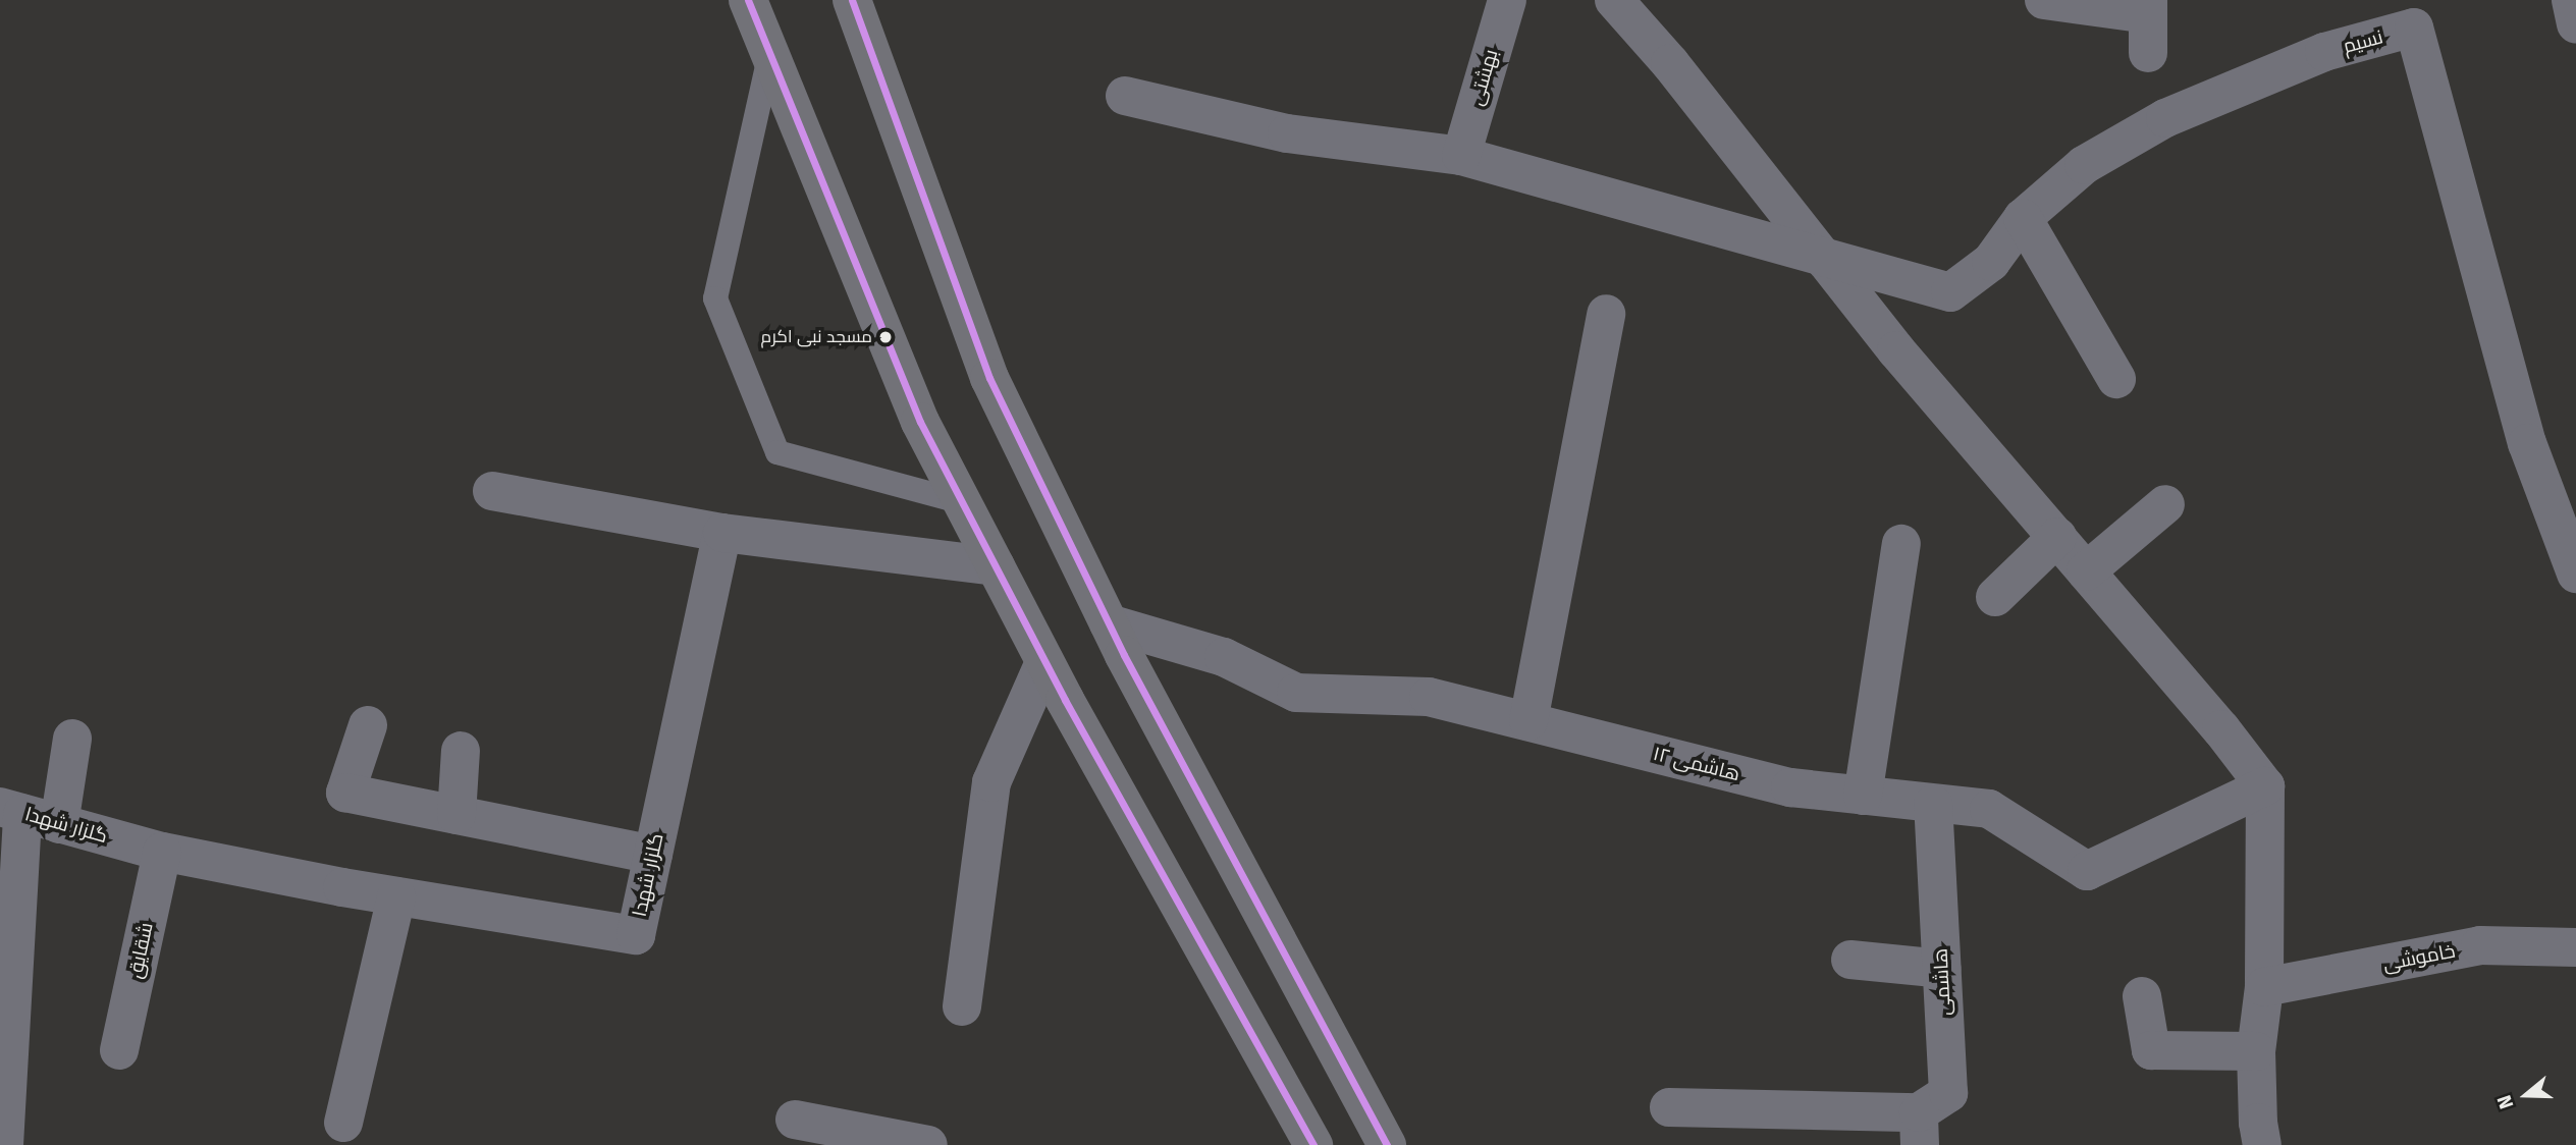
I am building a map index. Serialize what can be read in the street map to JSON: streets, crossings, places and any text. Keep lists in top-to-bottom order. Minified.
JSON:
{"streets":{"street":["نسیم","بهشتی","۱۲ هاشمی","گلزار شهدا","شقایق","خاموشی","هاشمی"]},"crossings":[["۱۲ هاشمی","هاشمی"],["گلزار شهدا","شقایق"]],"places":["مسجد نبی اکرم"],"north":"left"}
